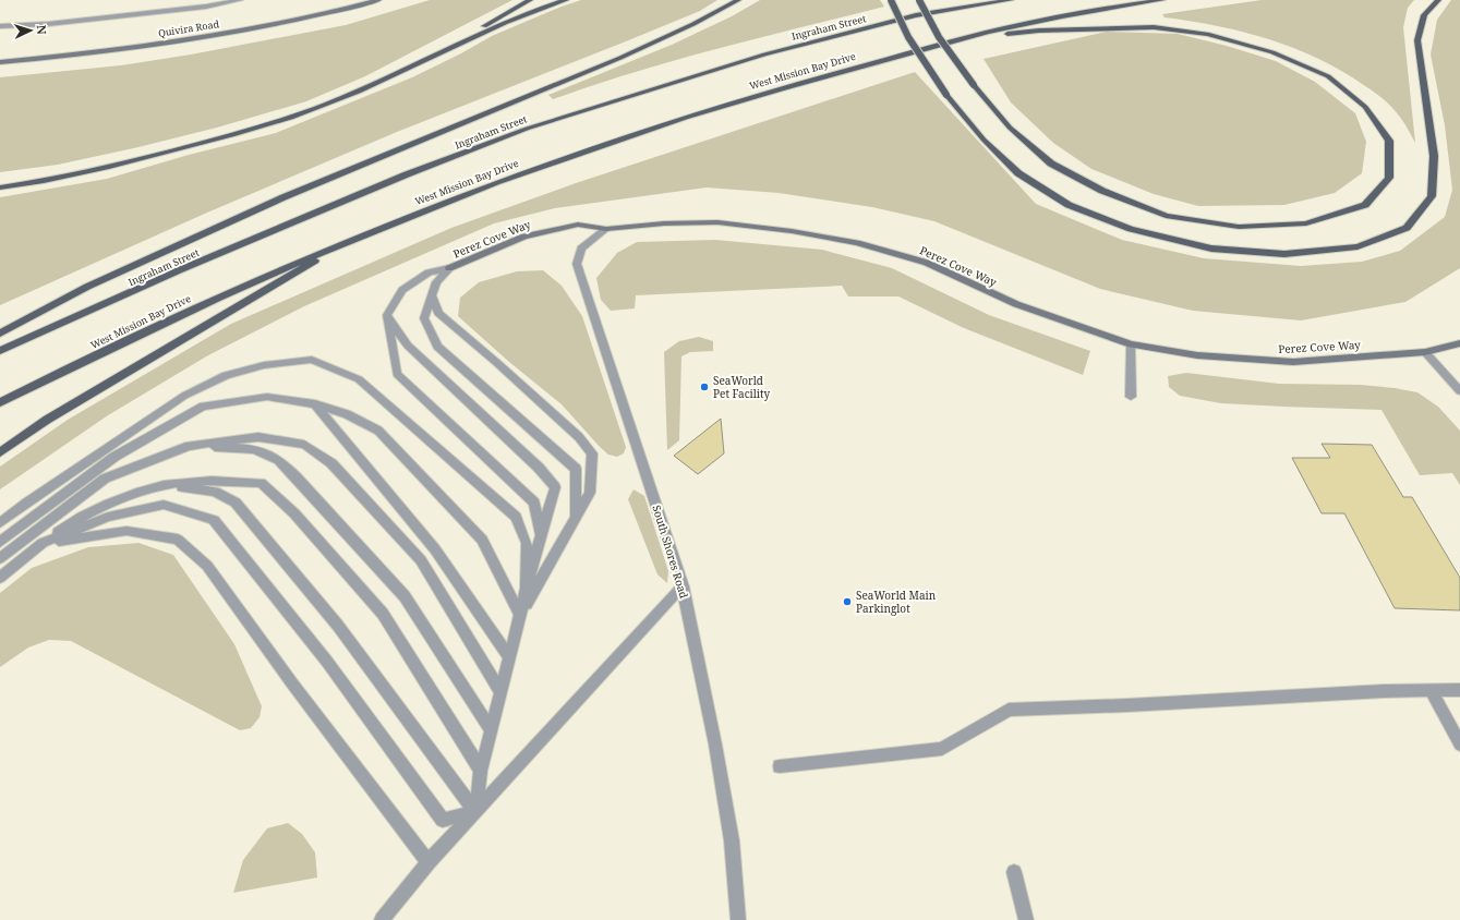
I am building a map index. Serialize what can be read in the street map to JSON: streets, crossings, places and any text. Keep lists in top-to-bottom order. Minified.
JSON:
{"streets":{"main road":["Ingraham Street","West Mission Bay Drive"],"street":["Quivira Road","Perez Cove Way","South Shores Road"]},"crossings":[["Perez Cove Way","South Shores Road"]],"places":["SeaWorld Pet Facility","SeaWorld Main Parkinglot"],"north":"right"}
